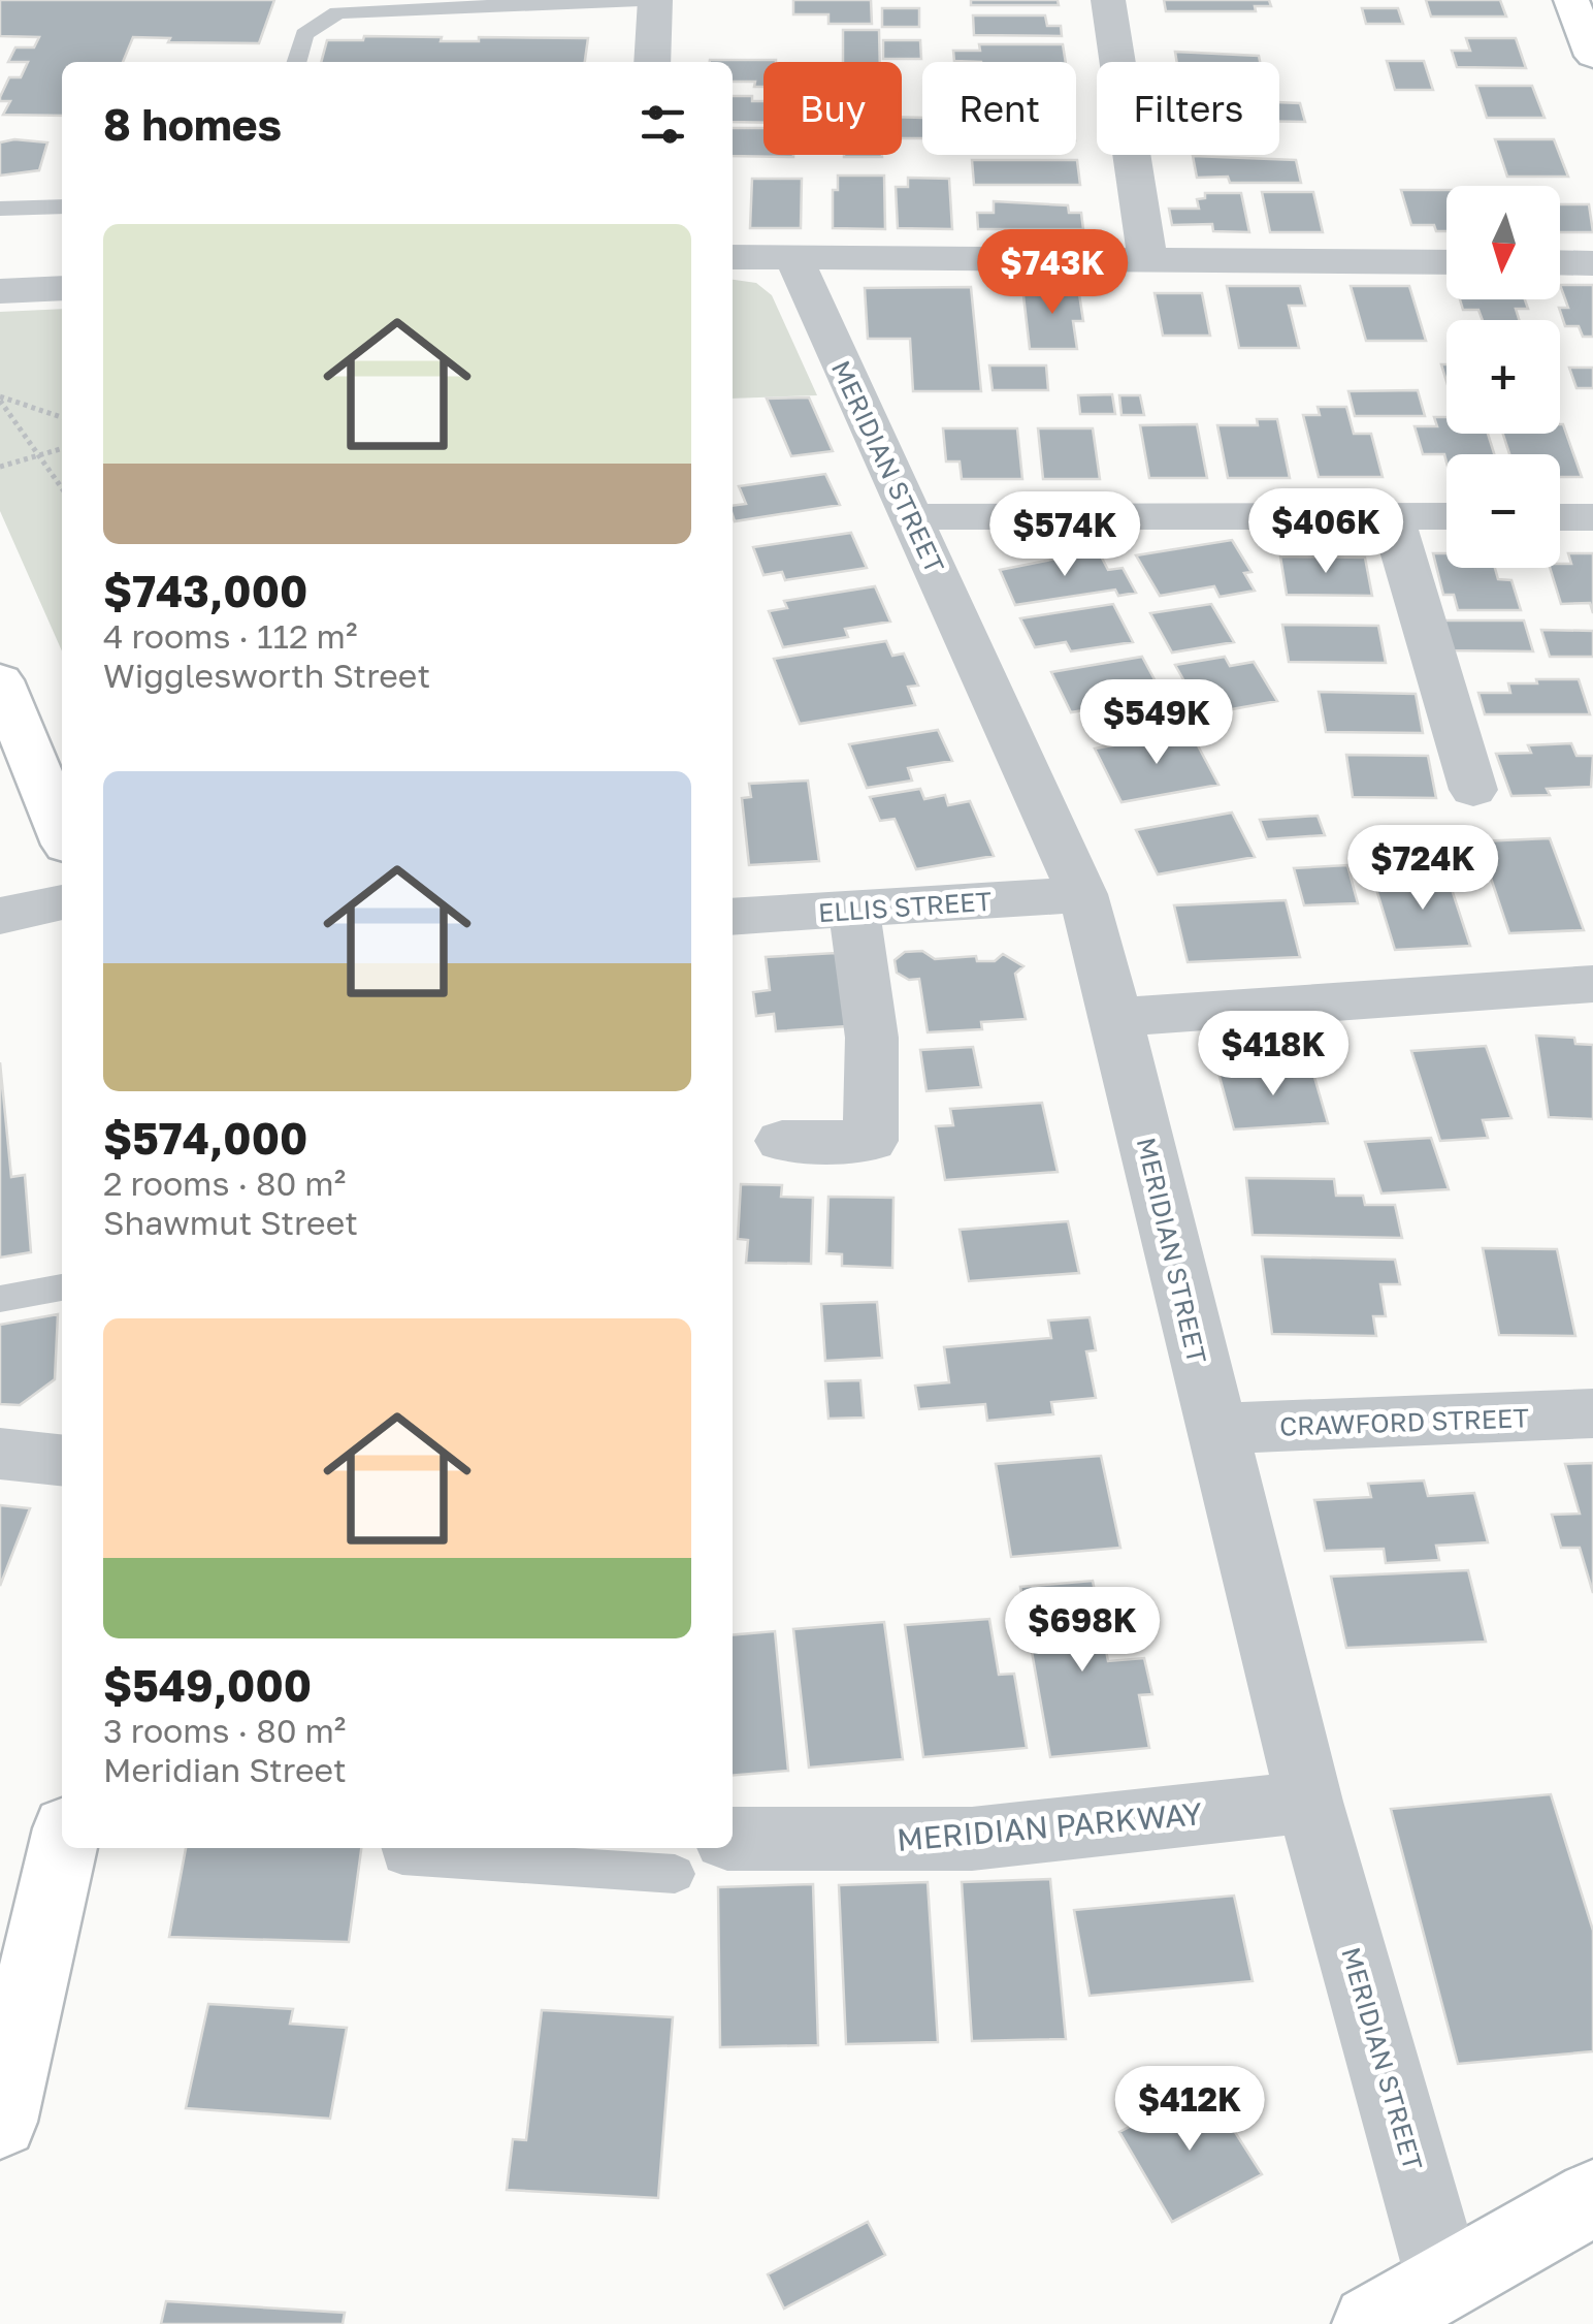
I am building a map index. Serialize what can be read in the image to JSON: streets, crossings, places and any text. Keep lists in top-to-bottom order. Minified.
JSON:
{"streets":{"street":["MERIDIAN STREET","ELLIS STREET","CRAWFORD STREET","MERIDIAN PARKWAY"]},"crossings":[["MERIDIAN STREET","ELLIS STREET"],["MERIDIAN STREET","CRAWFORD STREET"],["MERIDIAN STREET","MERIDIAN PARKWAY"]],"north":"bottom","page":{"chip":["Buy","Rent","Filters"],"heading":"8 homes","map_buttons":["+","−"],"list":[{"name":"$743,000","note":"4 rooms · 112 m² · Wigglesworth Street"},{"name":"$574,000","note":"2 rooms · 80 m² · Shawmut Street"},{"name":"$549,000","note":"3 rooms · 80 m² · Meridian Street"}],"price":["$743K","$406K","$574K","$549K","$724K","$418K","$698K","$412K"]}}
